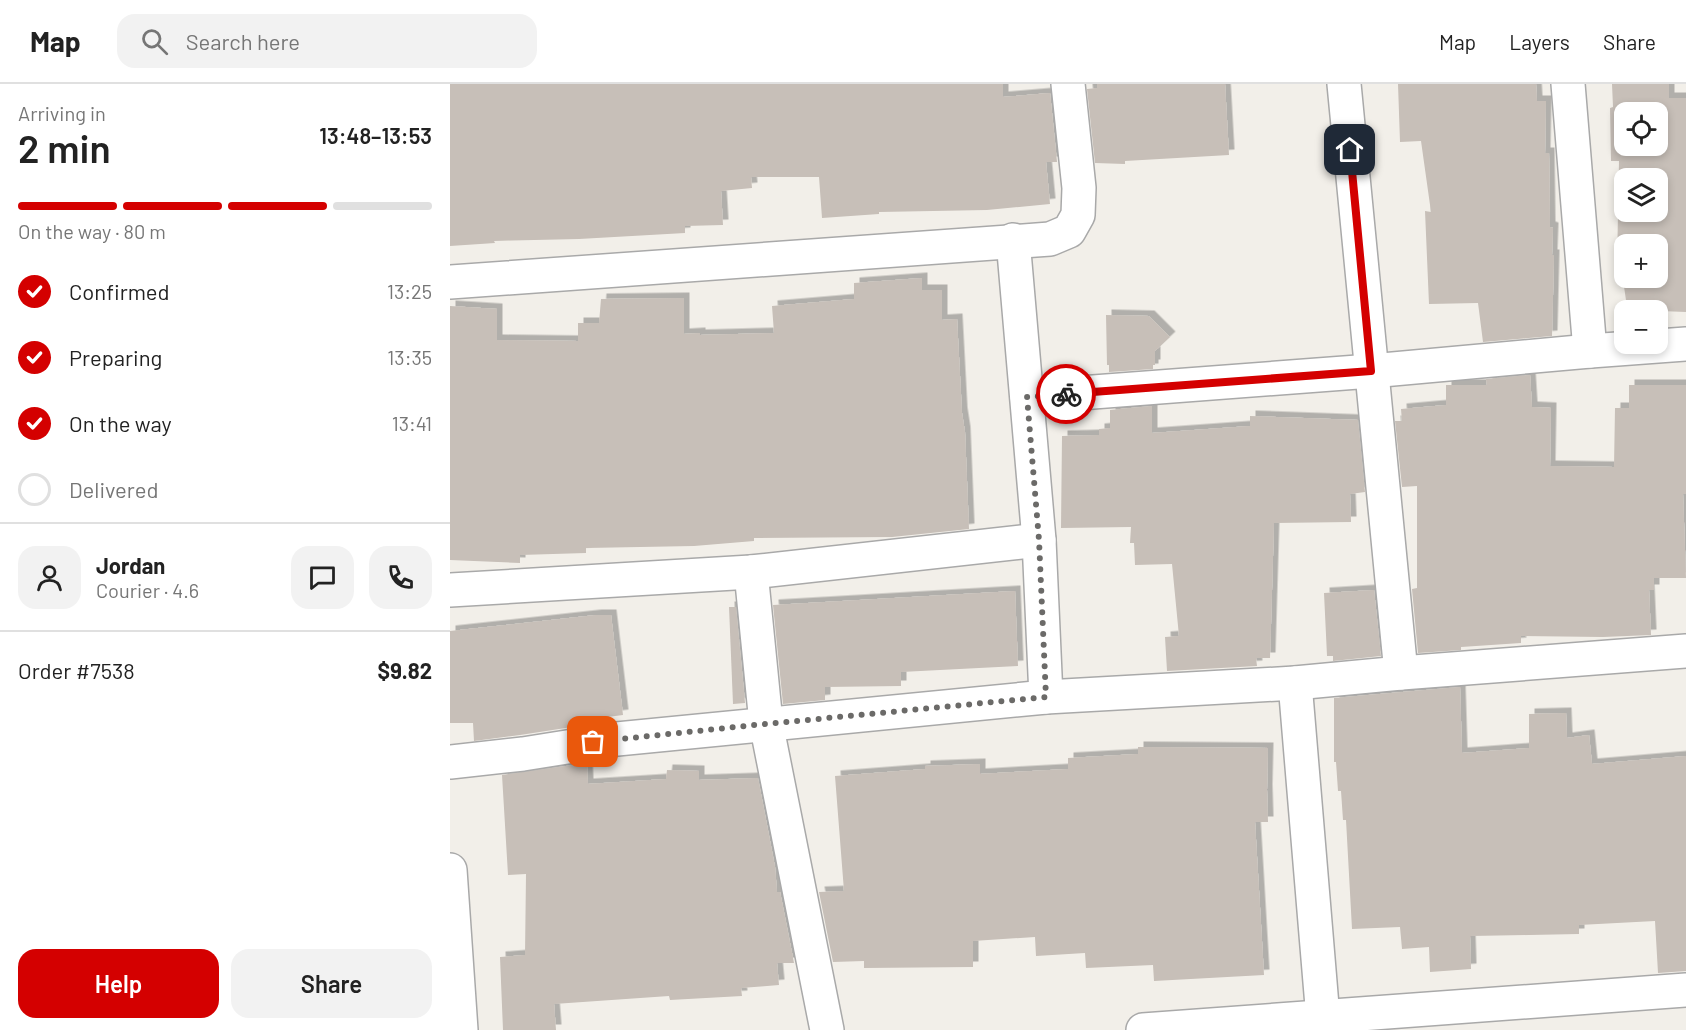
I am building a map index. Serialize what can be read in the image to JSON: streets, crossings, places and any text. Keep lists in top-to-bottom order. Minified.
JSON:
{"page":{"header":"Map","search":"Search here","nav":["Map","Layers","Share"],"heading":["2 min","Arriving in","13:48–13:53"],"panel":["Jordan","Courier · 4.6","Order #7538","$9.82"],"map_buttons":["+","−"],"bar":"On the way · 80 m","list":[["Confirmed","13:25"],["Preparing","13:35"],["On the way","13:41"],"Delivered"],"buttons":["Help","Share"]}}
